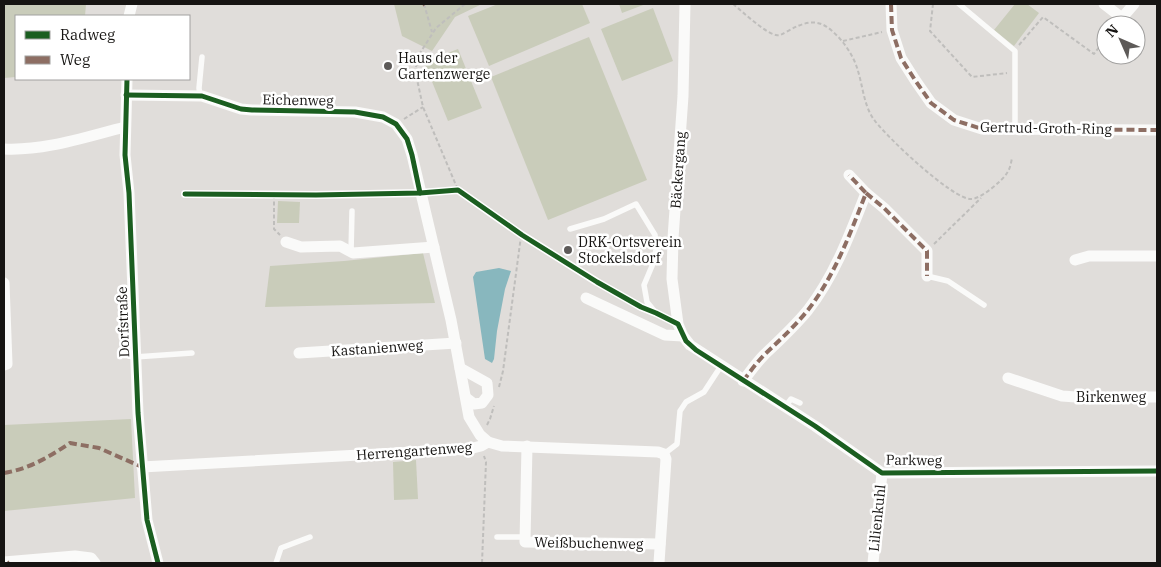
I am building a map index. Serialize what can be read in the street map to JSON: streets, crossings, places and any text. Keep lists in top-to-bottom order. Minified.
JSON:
{"streets":{"street":["Eichenweg","Gertrud-Groth-Ring","Bäckergang","Dorfstraße","Kastanienweg","Birkenweg","Herrengartenweg","Parkweg","Lilienkuhl","Weißbuchenweg"]},"crossings":[["Eichenweg","Dorfstraße"],["Bäckergang","Parkweg"],["Dorfstraße","Herrengartenweg"],["Herrengartenweg","Weißbuchenweg"],["Parkweg","Lilienkuhl"]],"places":["Haus der Gartenzwerge","DRK-Ortsverein Stockelsdorf"],"legend":["Radweg","Weg"],"north":"top left"}
